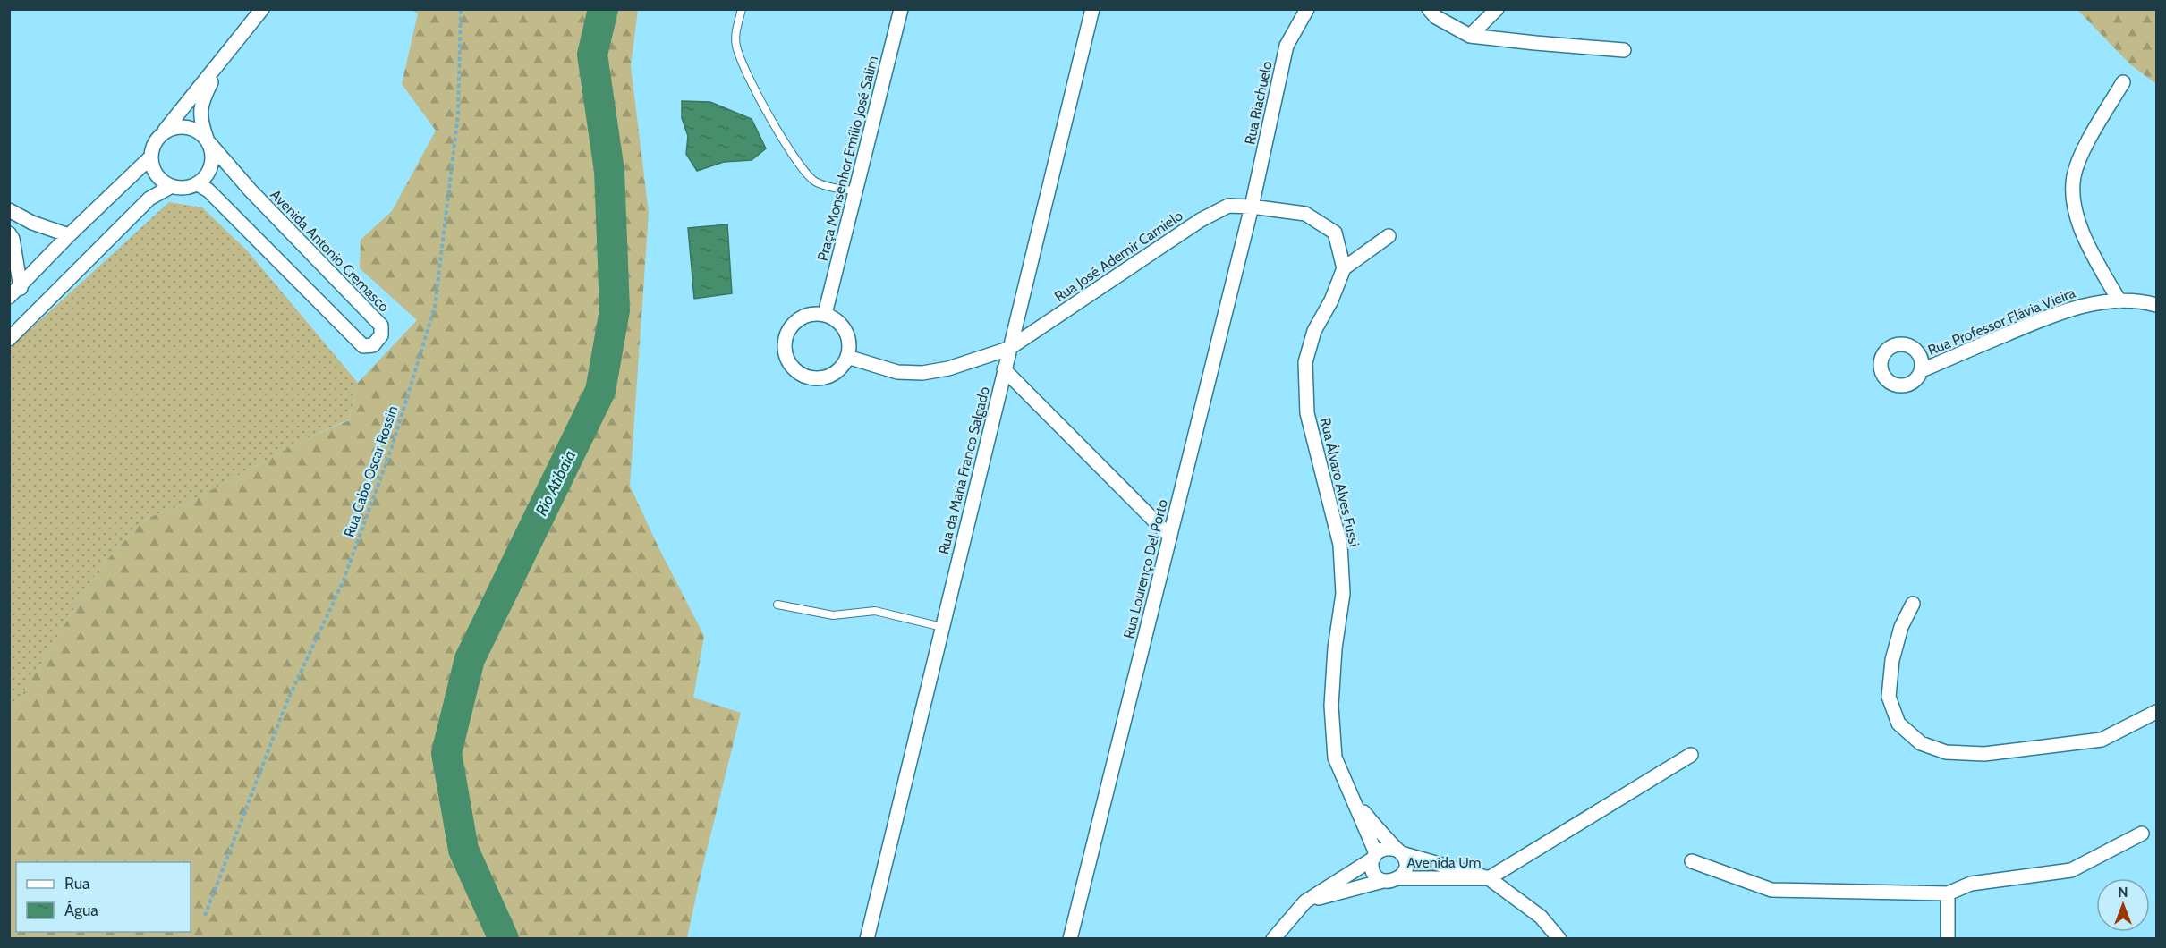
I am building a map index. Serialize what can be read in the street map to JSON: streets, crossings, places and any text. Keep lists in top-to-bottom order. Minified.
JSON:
{"streets":{"street":["Rua Riachuelo","Praça Monsenhor Emílio José Salim","Avenida Antonio Cremasco","Rua José Ademir Carnielo","Rua Professor Flávia Vieira","Rua da Maria Franco Salgado","Rua Álvaro Alves Fussi","Rua Lourenço Del Porto","Avenida Um"],"path":["Rua Cabo Oscar Rossin"]},"crossings":[["Rua Riachuelo","Rua José Ademir Carnielo"],["Rua Riachuelo","Rua Lourenço Del Porto"],["Praça Monsenhor Emílio José Salim","Rua José Ademir Carnielo"],["Rua José Ademir Carnielo","Rua da Maria Franco Salgado"],["Rua José Ademir Carnielo","Rua Lourenço Del Porto"],["Rua Álvaro Alves Fussi","Avenida Um"]],"water":["Rio Atibaia"],"legend":["Rua","Água"],"north":"top"}
